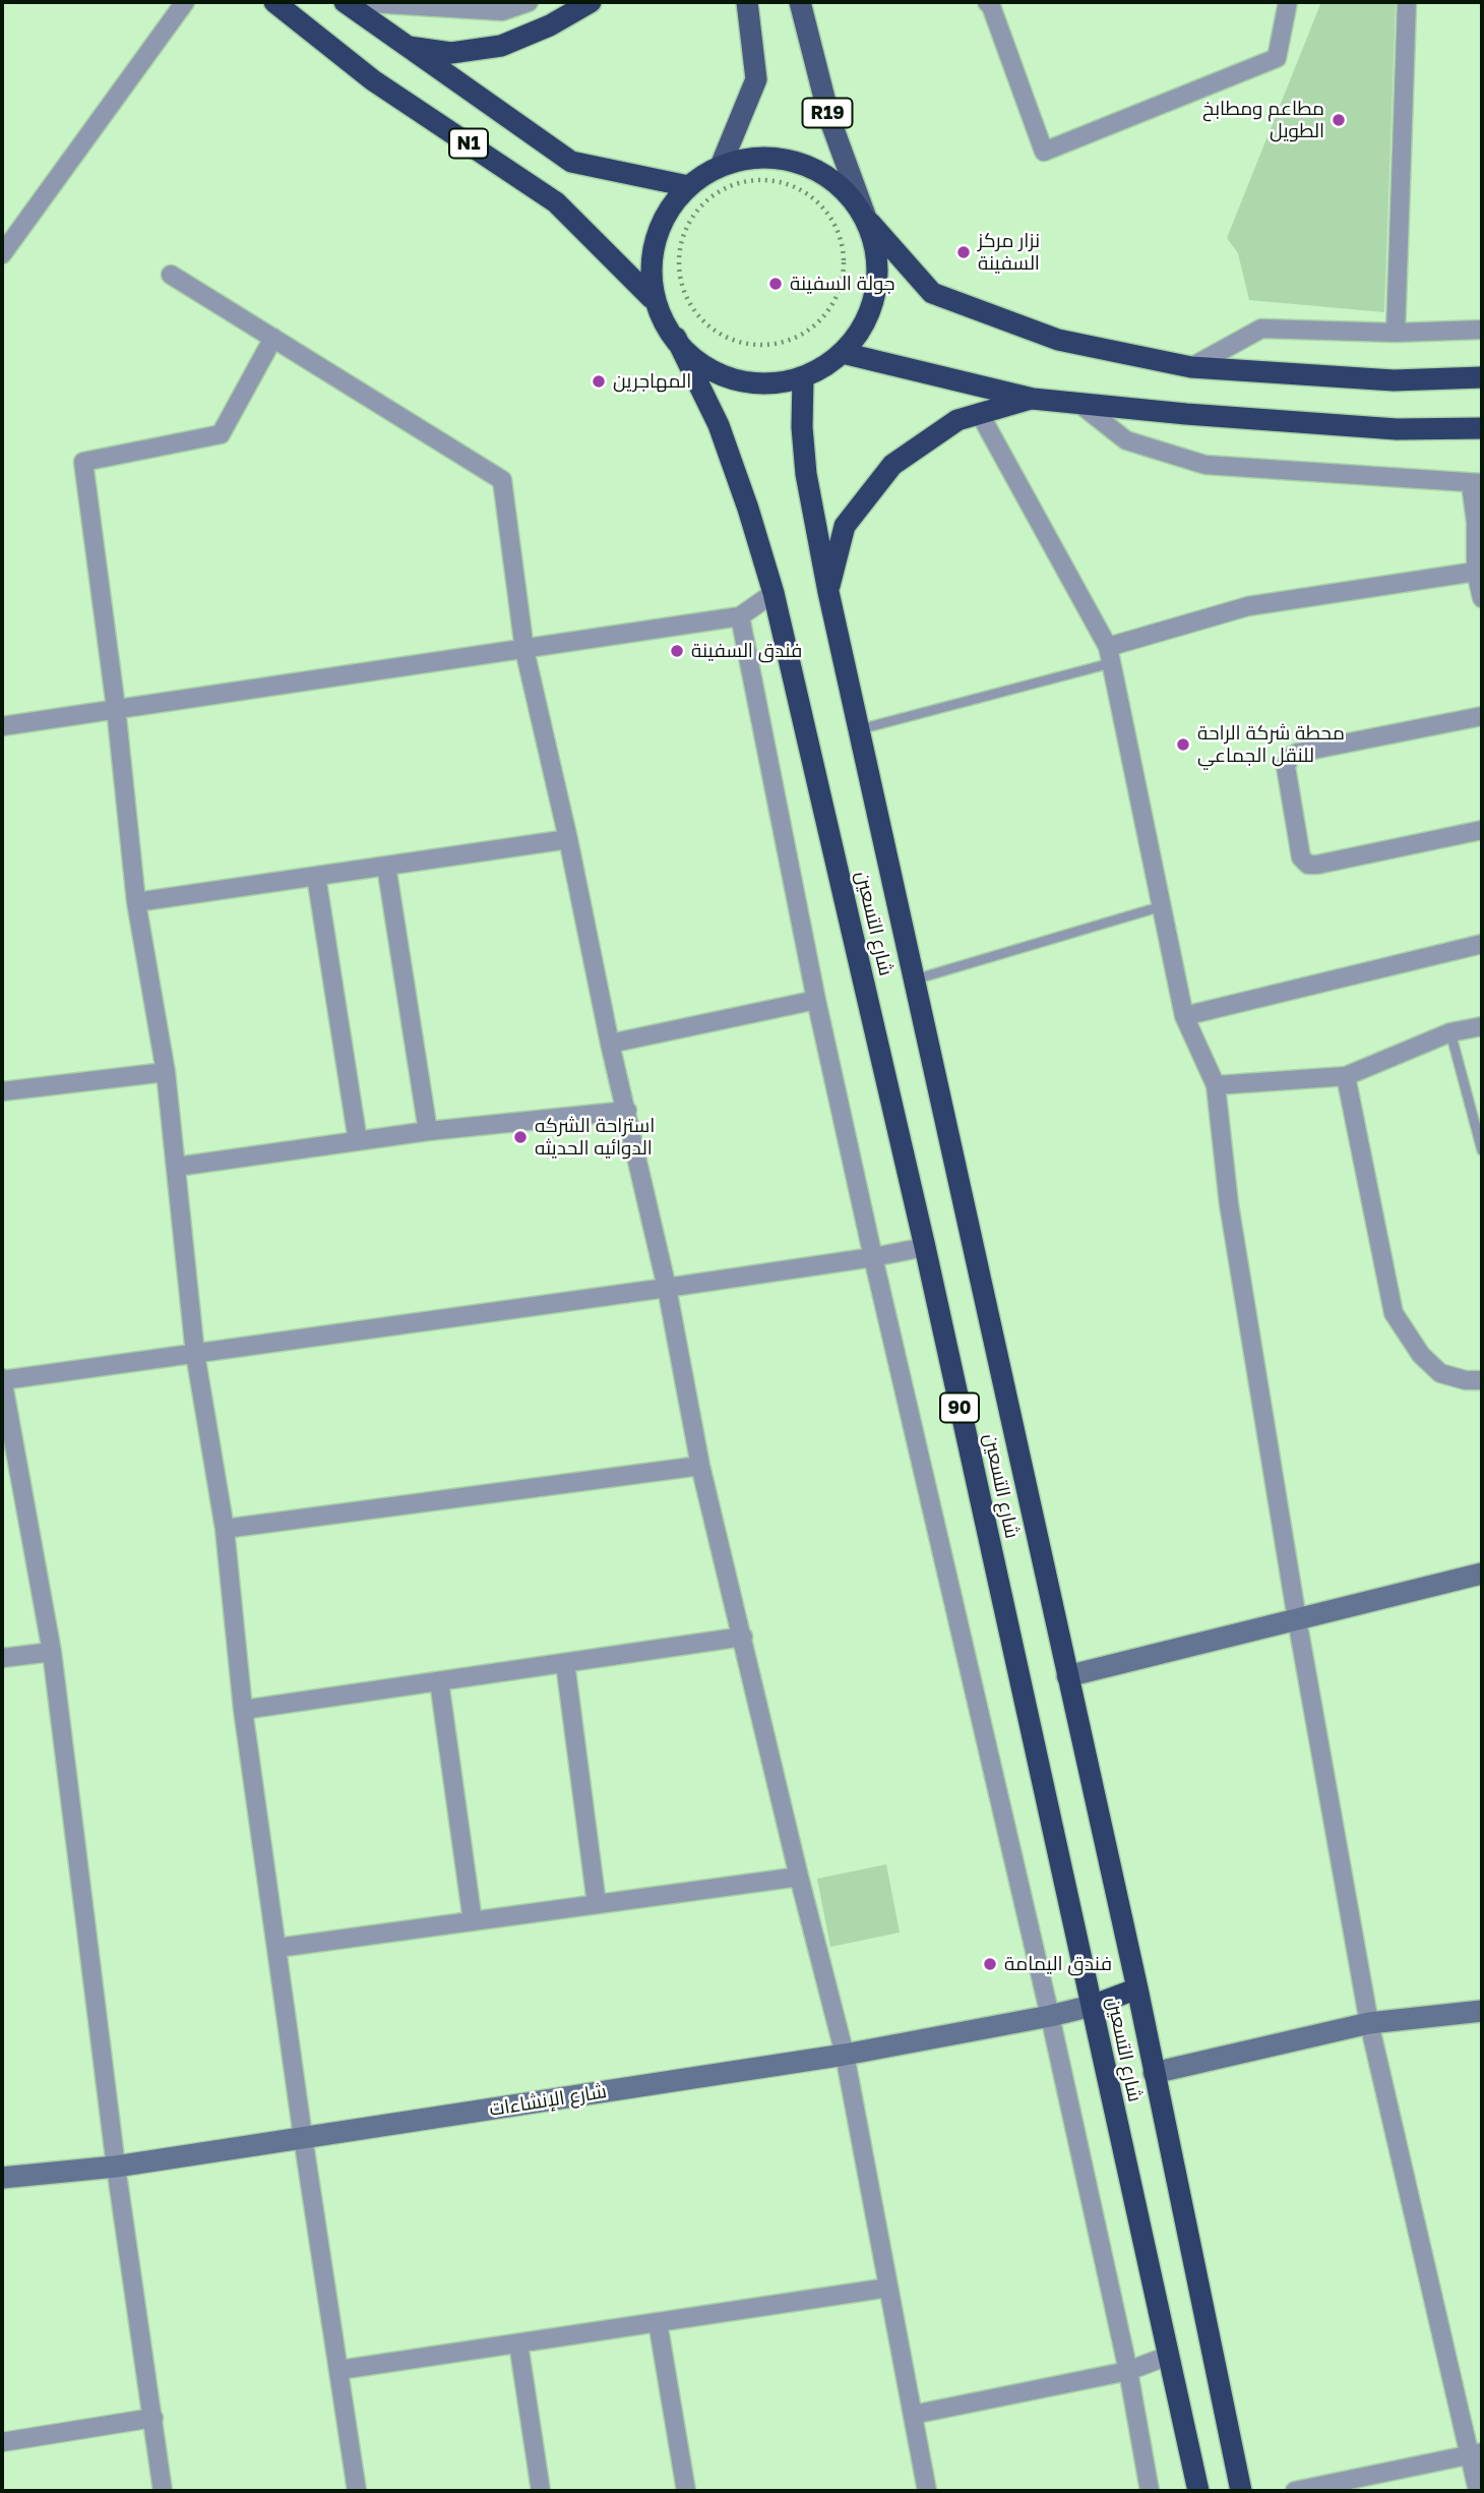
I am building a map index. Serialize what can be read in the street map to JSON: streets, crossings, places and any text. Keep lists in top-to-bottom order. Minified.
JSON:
{"streets":{"highway":["N1","شارع التسعين","90"],"main road":["R19"],"street":["شارع الإنشاءات"]},"crossings":[["شارع التسعين","شارع الإنشاءات"]],"places":["مطاعم ومطابخ الطويل","نزار مركز السفينة","جولة السفينة","المهاجرين","فندق السفينة","محطة شركة الراحة للنقل الجماعي","استراحة الشركه الدوائيه الحديثه","فندق اليمامة"]}
